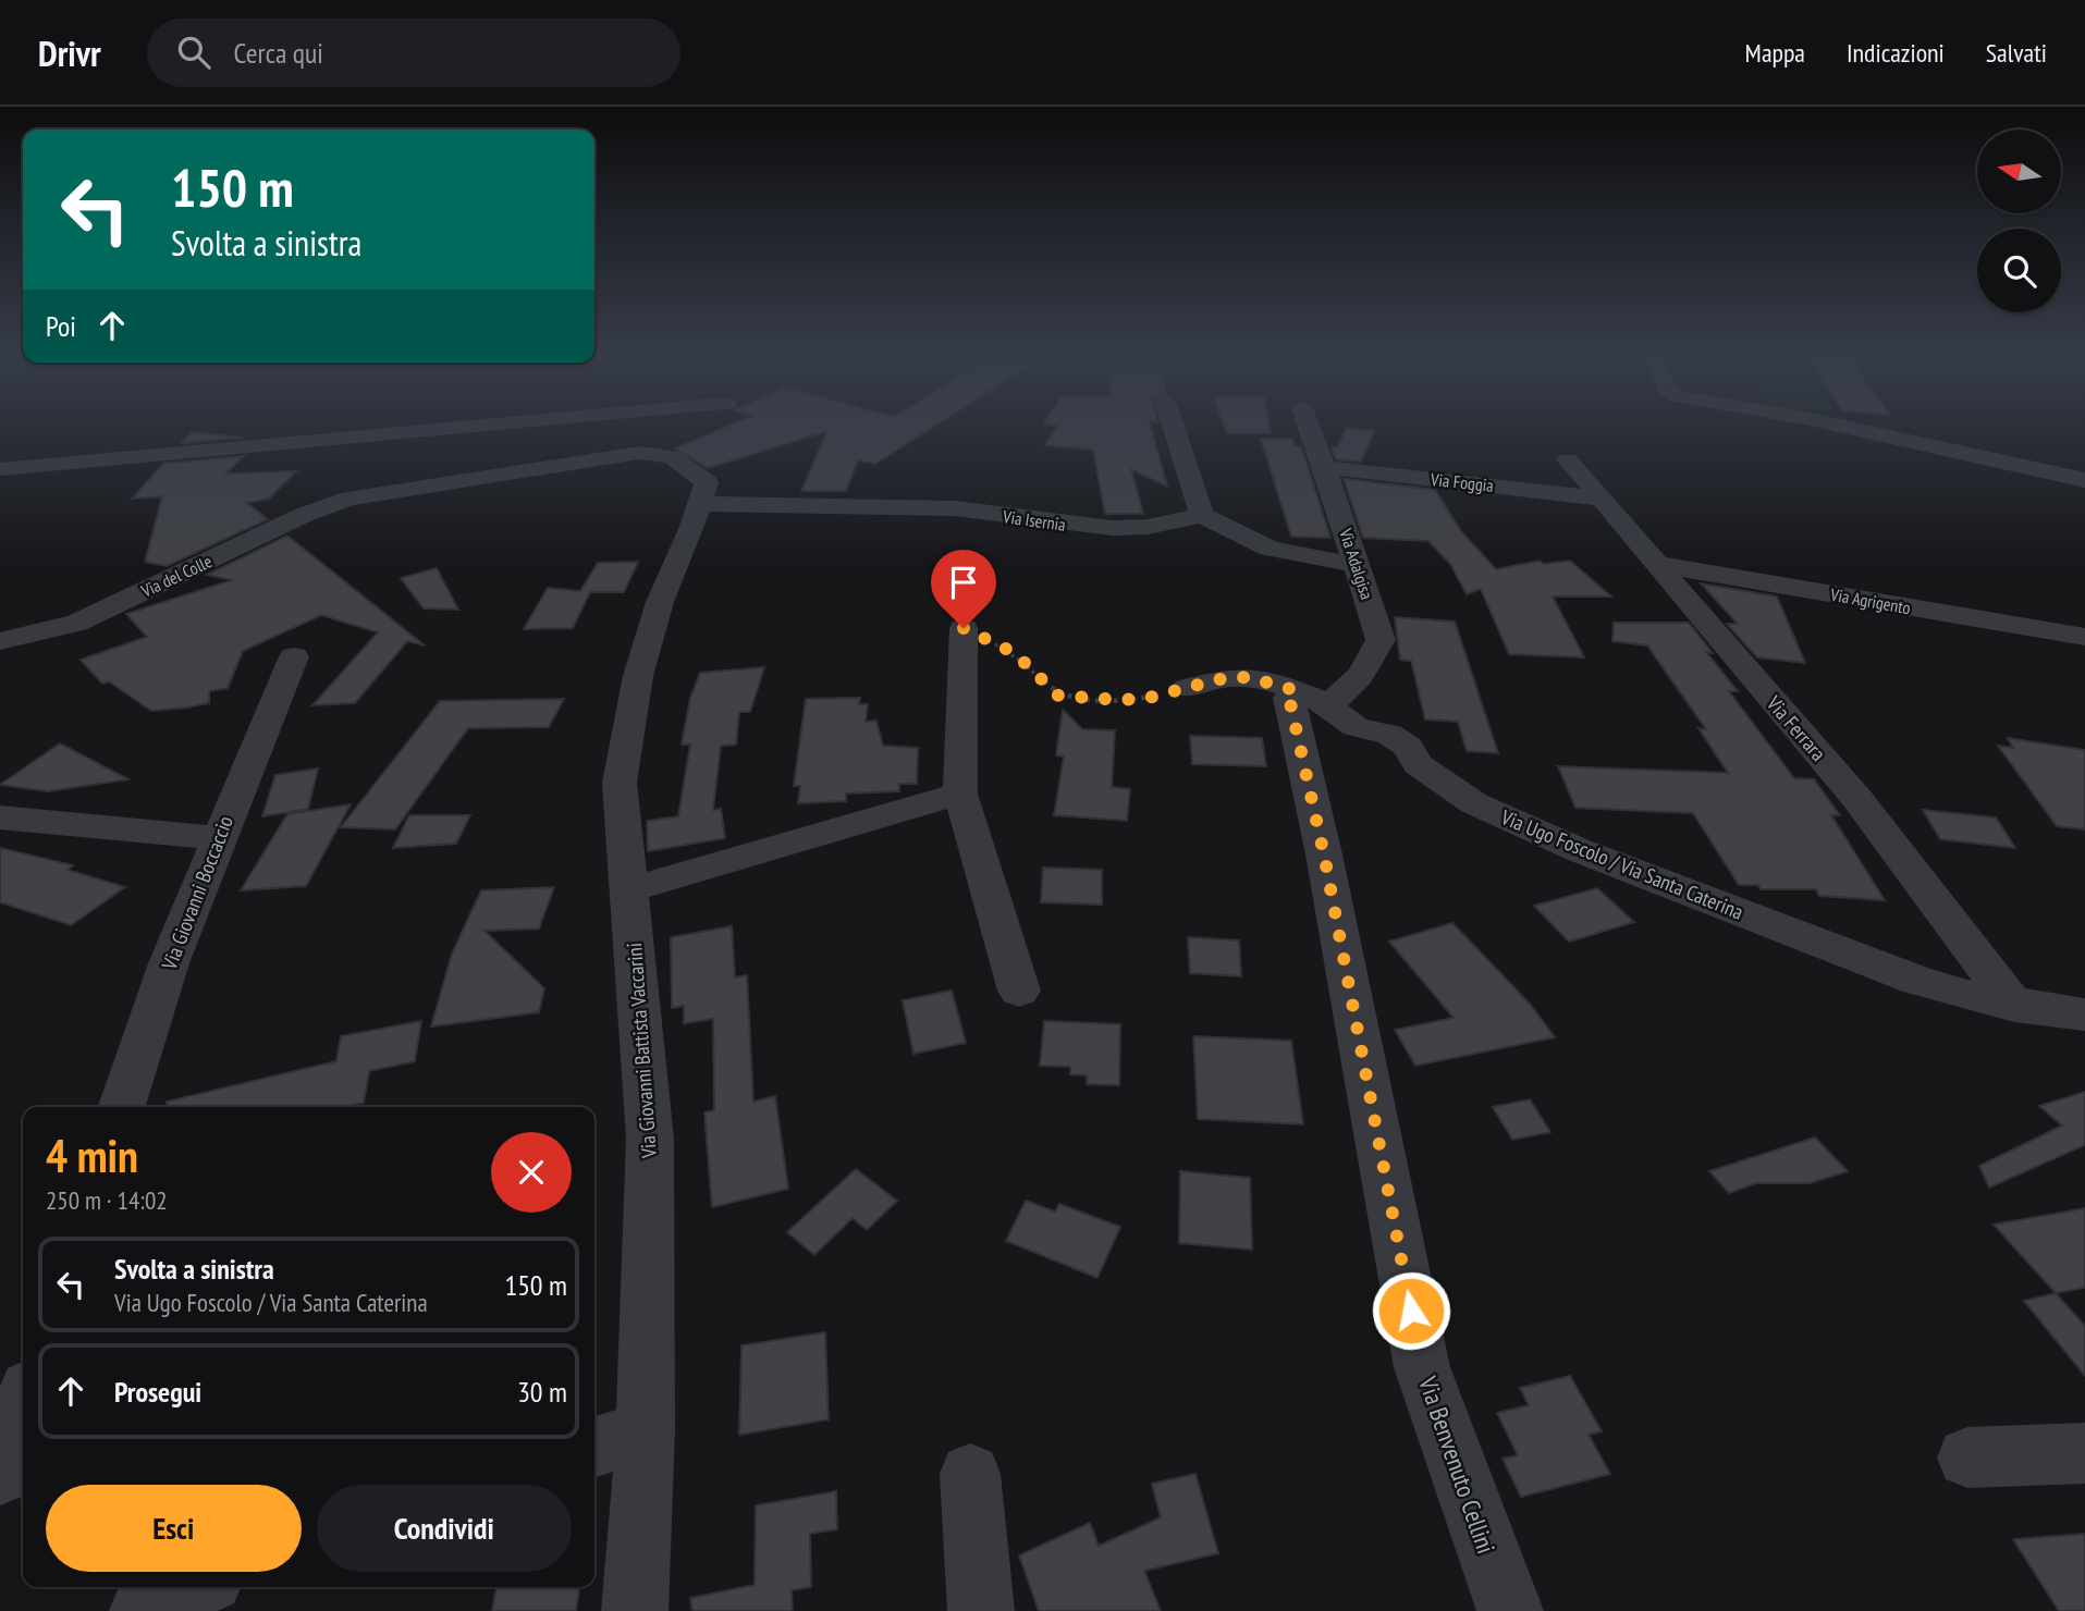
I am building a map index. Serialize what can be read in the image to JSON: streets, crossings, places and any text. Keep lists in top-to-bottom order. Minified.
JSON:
{"streets":{"street":["Via Foggia","Via Isernia","Via Adalgisa","Via del Colle","Via Agrigento","Via Ferrara","Via Ugo Foscolo / Via Santa Caterina","Via Giovanni Boccaccio","Via Giovanni Battista Vaccarini","Via Benvenuto Cellini"]},"crossings":[["Via Foggia","Via Adalgisa"],["Via Foggia","Via Ferrara"],["Via Isernia","Via del Colle"],["Via Isernia","Via Giovanni Battista Vaccarini"],["Via Adalgisa","Via Ugo Foscolo / Via Santa Caterina"],["Via Adalgisa","Via Benvenuto Cellini"],["Via Agrigento","Via Ferrara"],["Via Ferrara","Via Ugo Foscolo / Via Santa Caterina"],["Via Ugo Foscolo / Via Santa Caterina","Via Benvenuto Cellini"]],"north":"left","page":{"header":"Drivr","search":"Cerca qui","nav":["Mappa","Indicazioni","Salvati"],"turn":["150 m","Svolta a sinistra"],"then":"Poi","heading":["4 min","250 m · 14:02"],"list":[{"name":"Svolta a sinistra","note":"Via Ugo Foscolo / Via Santa Caterina","value":"150 m"},{"name":"Prosegui","value":"30 m"}],"buttons":["Esci","Condividi"]}}
